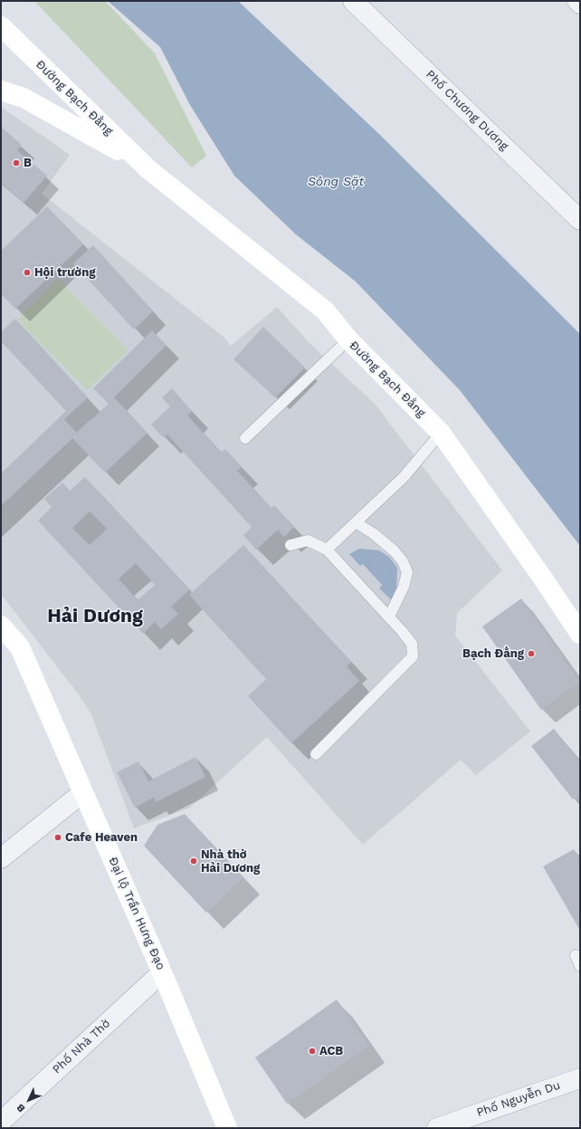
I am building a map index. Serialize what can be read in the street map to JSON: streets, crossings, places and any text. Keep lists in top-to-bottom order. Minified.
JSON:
{"streets":{"main road":["Đường Bạch Đằng","Đại lộ Trần Hưng Đạo"],"street":["Phố Chương Dương","Phố Nhà Thờ","Phố Nguyễn Du"]},"crossings":[["Đại lộ Trần Hưng Đạo","Phố Nhà Thờ"]],"districts":["Hải Dương"],"water":["Sông Sặt"],"places":["B","Hội trường","Bạch Đằng","Cafe Heaven","Nhà thờ Hải Dương","ACB"],"north":"bottom left"}
